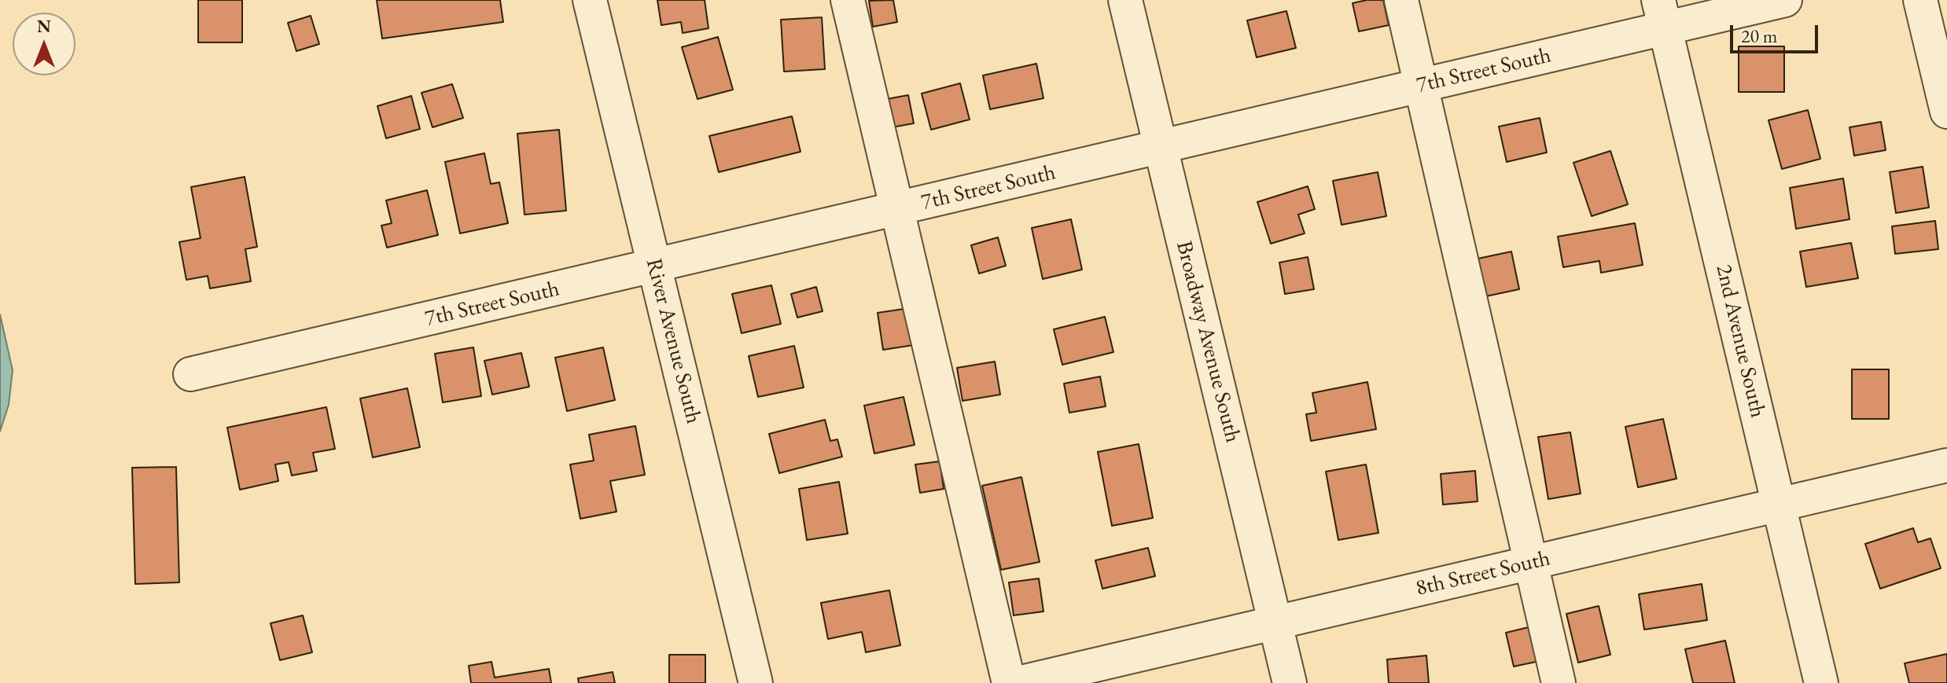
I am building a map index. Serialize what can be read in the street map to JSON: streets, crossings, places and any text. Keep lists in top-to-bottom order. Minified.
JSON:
{"streets":{"street":["7th Street South","River Avenue South","2nd Avenue South","Broadway Avenue South","8th Street South"]},"crossings":[["7th Street South","River Avenue South"],["7th Street South","2nd Avenue South"],["7th Street South","Broadway Avenue South"],["2nd Avenue South","8th Street South"],["Broadway Avenue South","8th Street South"]],"scale_bar":"20 m","north":"top"}
